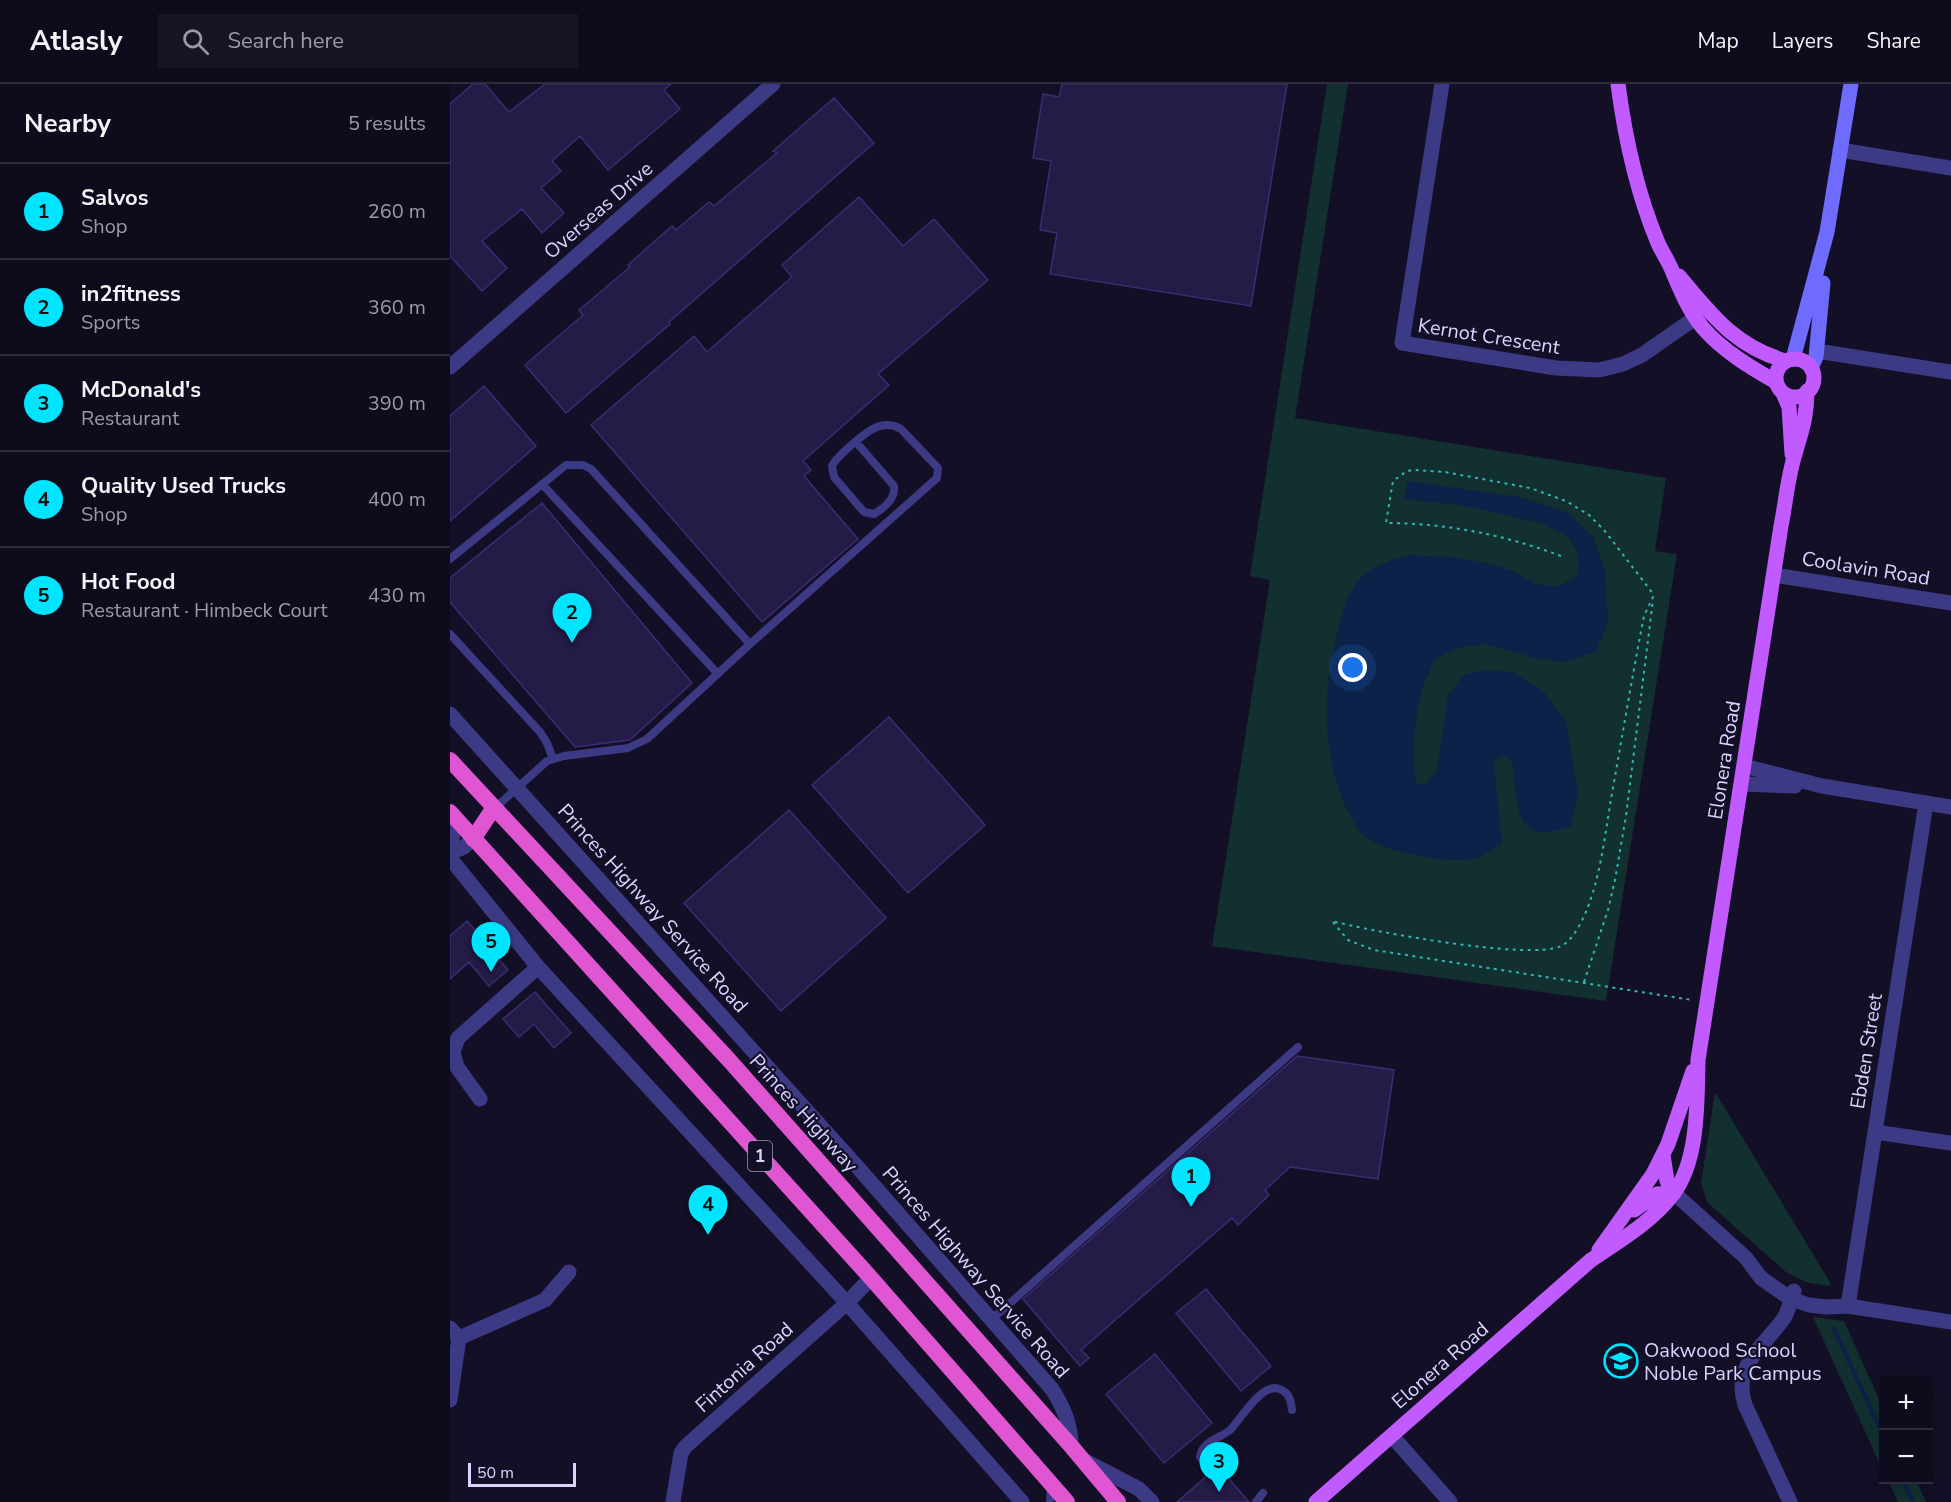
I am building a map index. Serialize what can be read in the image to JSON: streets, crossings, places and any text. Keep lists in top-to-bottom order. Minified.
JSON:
{"streets":{"highway":["Princes Highway","1"],"main road":["Elonera Road"],"street":["Overseas Drive","Kernot Crescent","Coolavin Road","Princes Highway Service Road","Ebden Street","Fintonia Road"]},"crossings":[["Coolavin Road","Elonera Road"],["Princes Highway Service Road","Princes Highway"],["1","Fintonia Road"]],"places":{"school or university":["Oakwood School Noble Park Campus"]},"scale_bar":"50 m","page":{"header":"Atlasly","search":"Search here","nav":["Map","Layers","Share"],"heading":["Nearby","5 results"],"list":[{"mark":"1","name":"Salvos","note":"Shop","value":"260 m"},{"mark":"2","name":"in2fitness","note":"Sports","value":"360 m"},{"mark":"3","name":"McDonald's","note":"Restaurant","value":"390 m"},{"mark":"4","name":"Quality Used Trucks","note":"Shop","value":"400 m"},{"mark":"5","name":"Hot Food","note":"Restaurant · Himbeck Court","value":"430 m"}],"pins":["2","5","1","4","3"],"map_buttons":["+","−"],"scale":"50 m"}}
